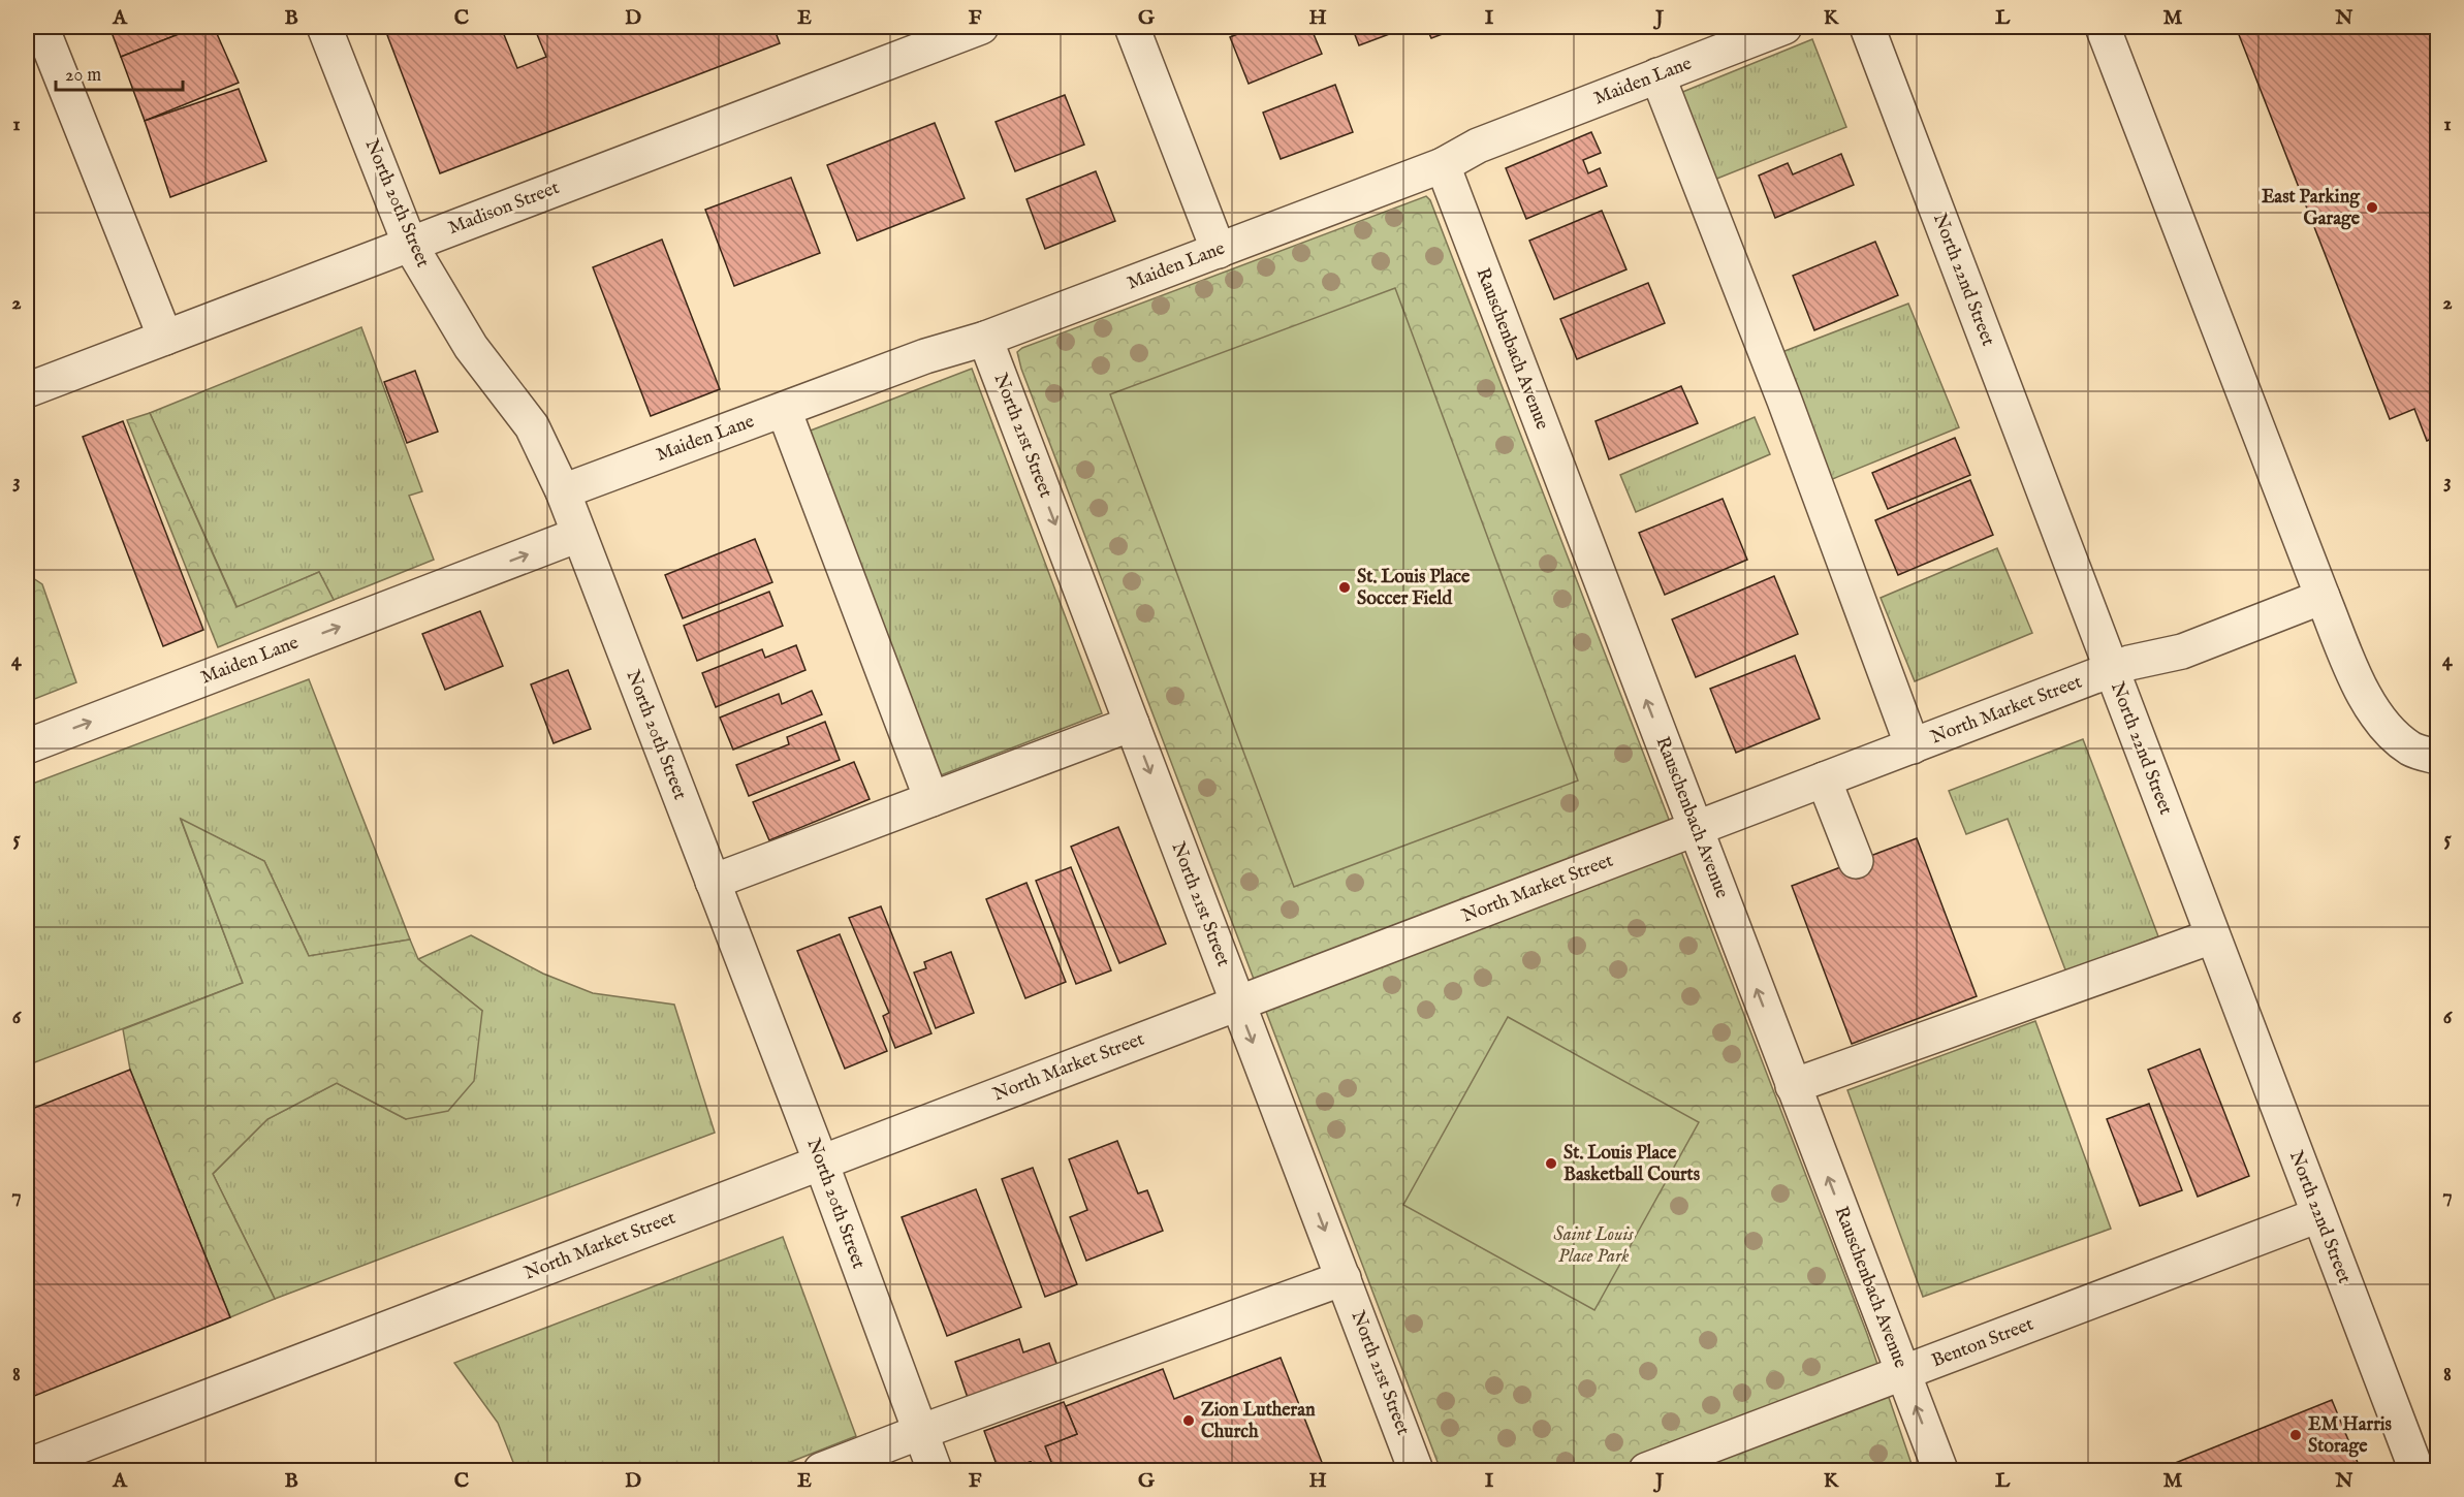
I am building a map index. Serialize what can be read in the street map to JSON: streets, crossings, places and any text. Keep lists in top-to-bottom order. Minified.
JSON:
{"streets":{"street":["Maiden Lane","North 20th Street","Madison Street","North 22nd Street","Rauschenbach Avenue","North 21st Street","North Market Street","Benton Street"]},"crossings":[["Maiden Lane","North 20th Street"],["Maiden Lane","Rauschenbach Avenue"],["Maiden Lane","North 21st Street"],["North 20th Street","Madison Street"],["North 20th Street","North Market Street"],["North 22nd Street","North Market Street"],["North 22nd Street","Benton Street"],["Rauschenbach Avenue","North Market Street"],["Rauschenbach Avenue","Benton Street"],["North 21st Street","North Market Street"]],"parks":["Saint Louis Place Park"],"places":["East Parking Garage","St. Louis Place Soccer Field","St. Louis Place Basketball Courts","Zion Lutheran Church","EM Harris Storage"],"scale_bar":"20 m","grid":{"columns":["A","B","C","D","E","F","G","H","I","J","K","L","M","N"],"rows":["1","2","3","4","5","6","7","8"]}}
